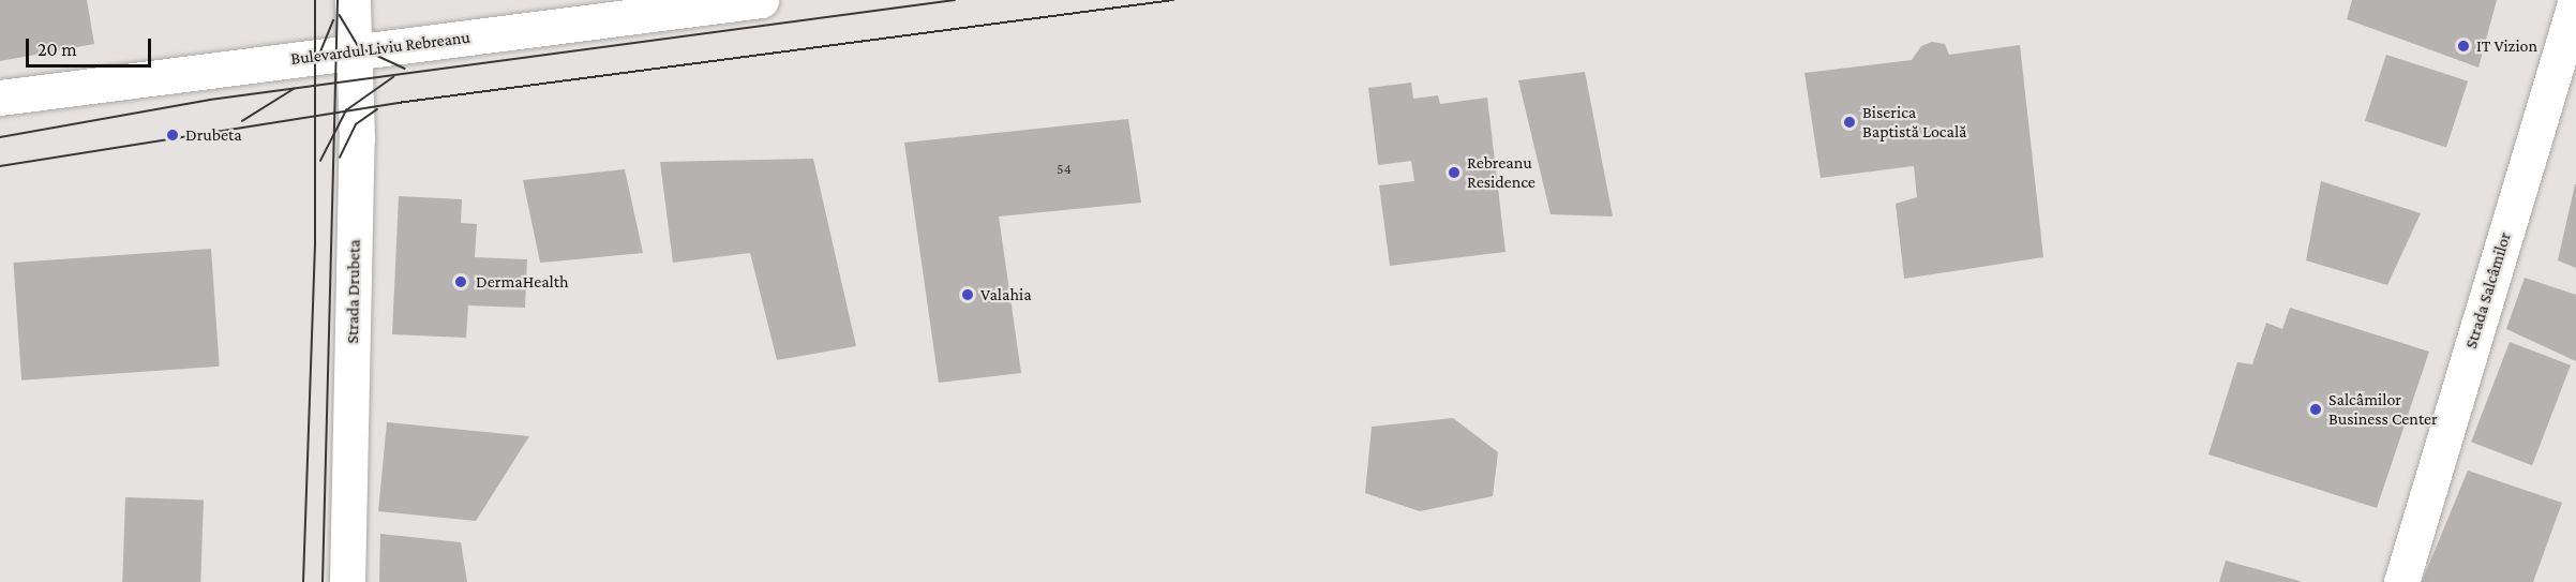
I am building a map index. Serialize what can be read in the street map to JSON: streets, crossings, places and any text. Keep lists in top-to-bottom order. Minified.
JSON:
{"streets":{"street":["Bulevardul Liviu Rebreanu","Strada Salcâmilor","Strada Drubeta"]},"crossings":[["Bulevardul Liviu Rebreanu","Strada Drubeta"]],"places":["IT Vizion","Biserica Baptistă Locală","Drubeta","Rebreanu Residence","DermaHealth","Valahia","Salcâmilor Business Center"],"house_numbers":["54"],"scale_bar":"20 m"}
